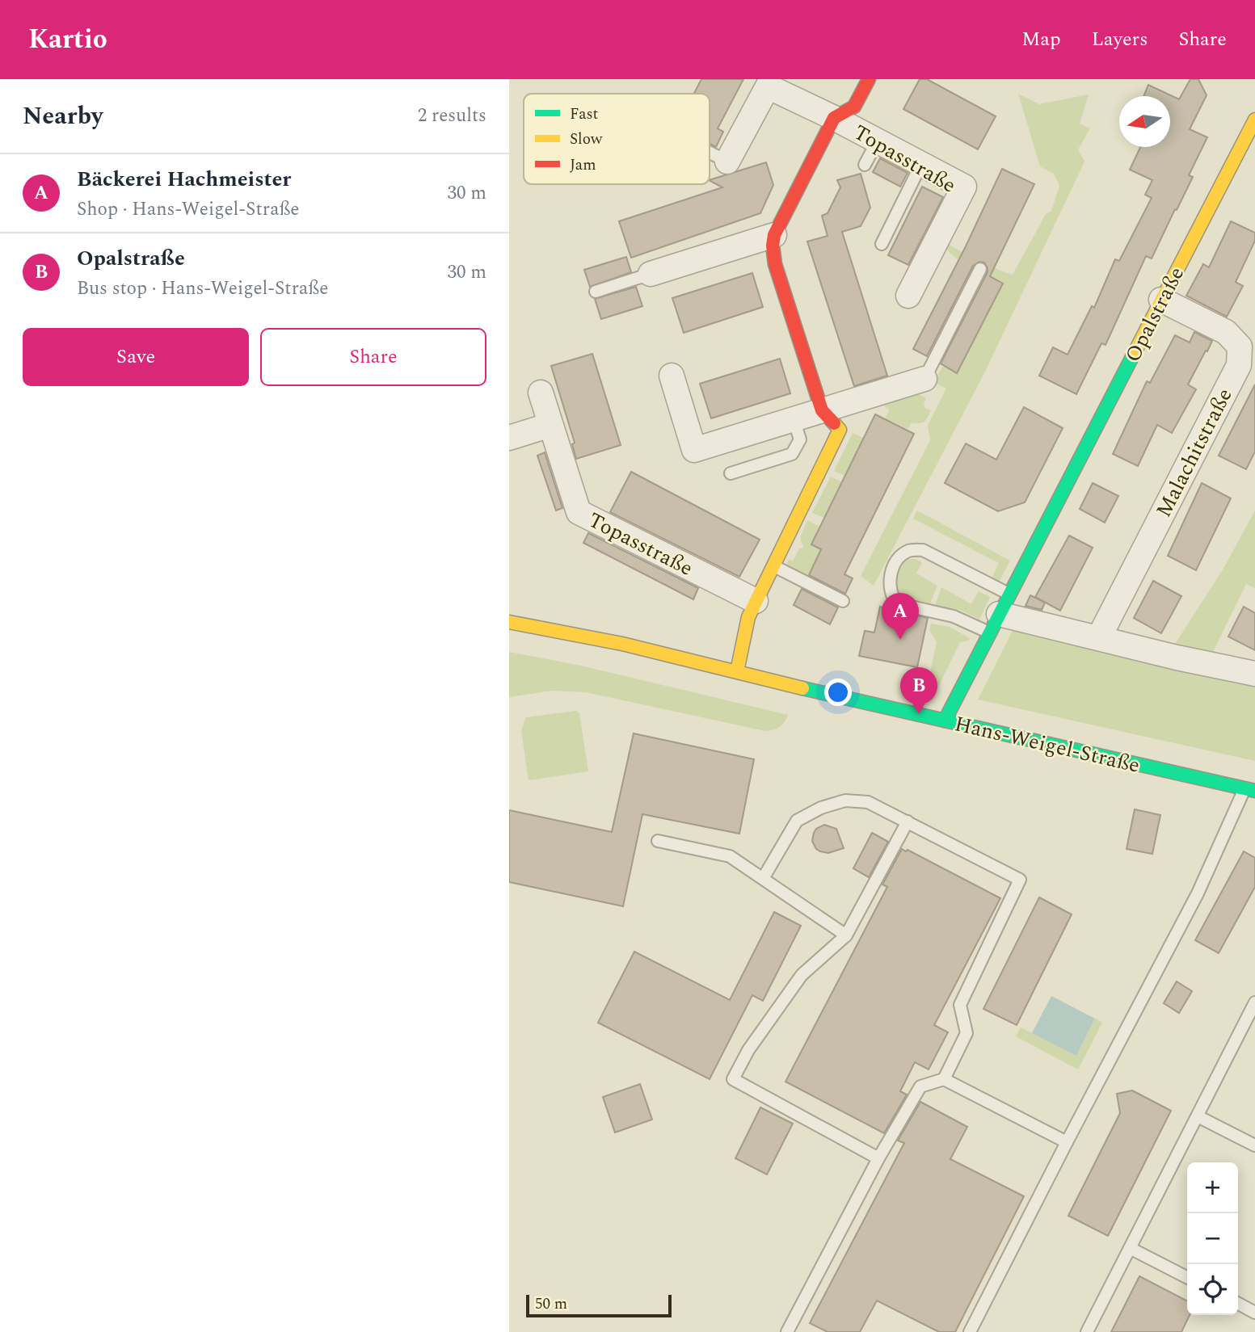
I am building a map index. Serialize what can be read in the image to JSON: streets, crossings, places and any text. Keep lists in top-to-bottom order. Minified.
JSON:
{"streets":{"street":["Topasstraße","Opalstraße","Malachitstraße","Hans-Weigel-Straße"]},"crossings":[["Topasstraße","Hans-Weigel-Straße"],["Opalstraße","Malachitstraße"],["Opalstraße","Hans-Weigel-Straße"]],"legend":["Fast","Slow","Jam"],"scale_bar":"50 m","north":"left","page":{"header":"Kartio","nav":["Map","Layers","Share"],"heading":["Nearby","2 results"],"list":[{"mark":"A","name":"Bäckerei Hachmeister","note":"Shop · Hans-Weigel-Straße","value":"30 m"},{"mark":"B","name":"Opalstraße","note":"Bus stop · Hans-Weigel-Straße","value":"30 m"}],"buttons":["Save","Share"],"pins":["A","B"],"map_buttons":["+","−"],"scale":"50 m"}}
